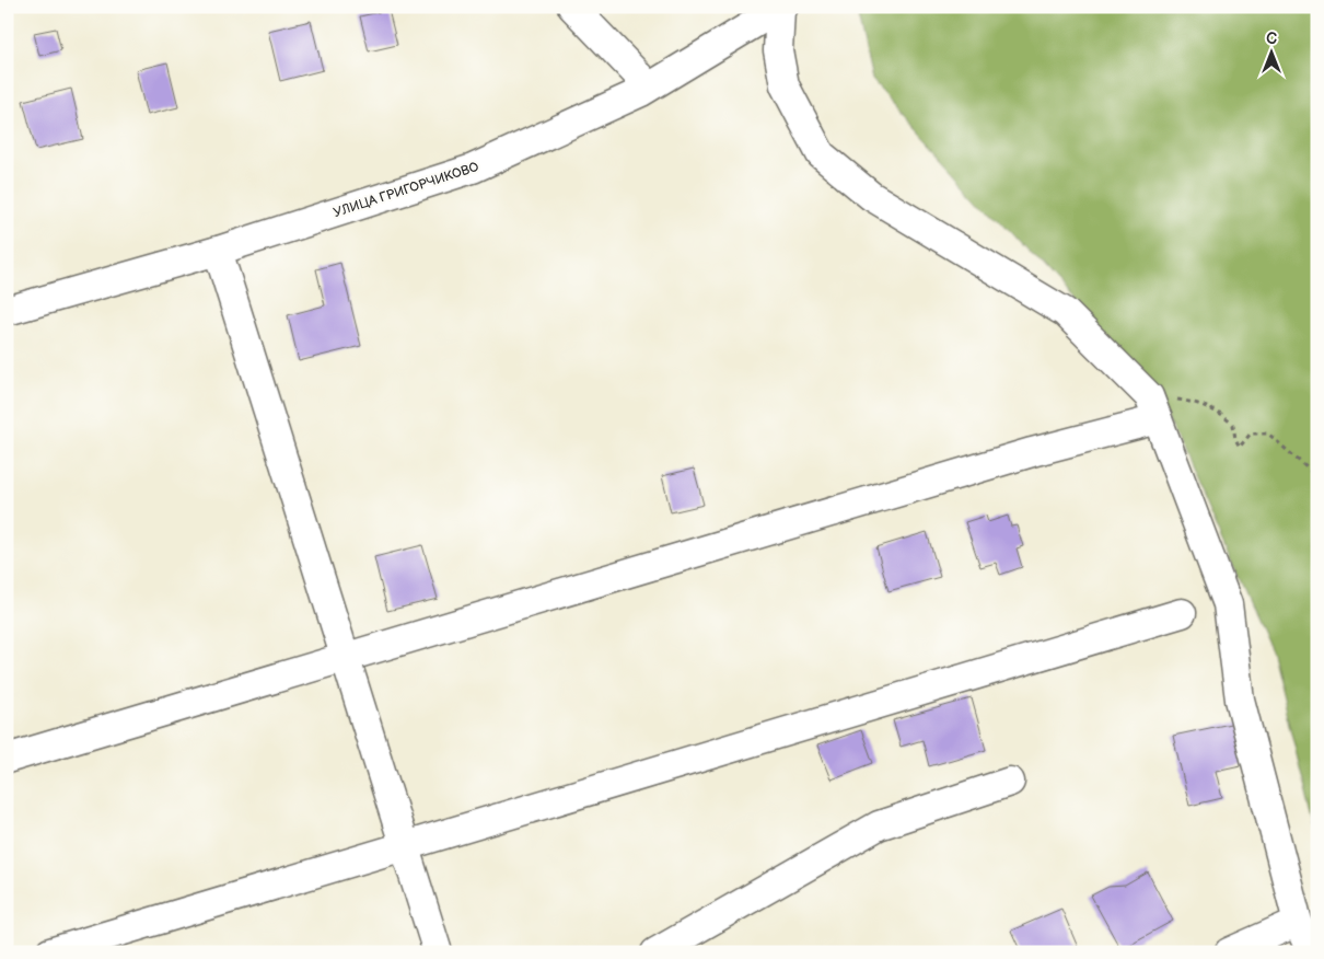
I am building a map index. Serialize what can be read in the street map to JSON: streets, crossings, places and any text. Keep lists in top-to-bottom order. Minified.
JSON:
{"streets":{"street":["УЛИЦА ГРИГОРЧИКОВО"]},"north":"top"}
